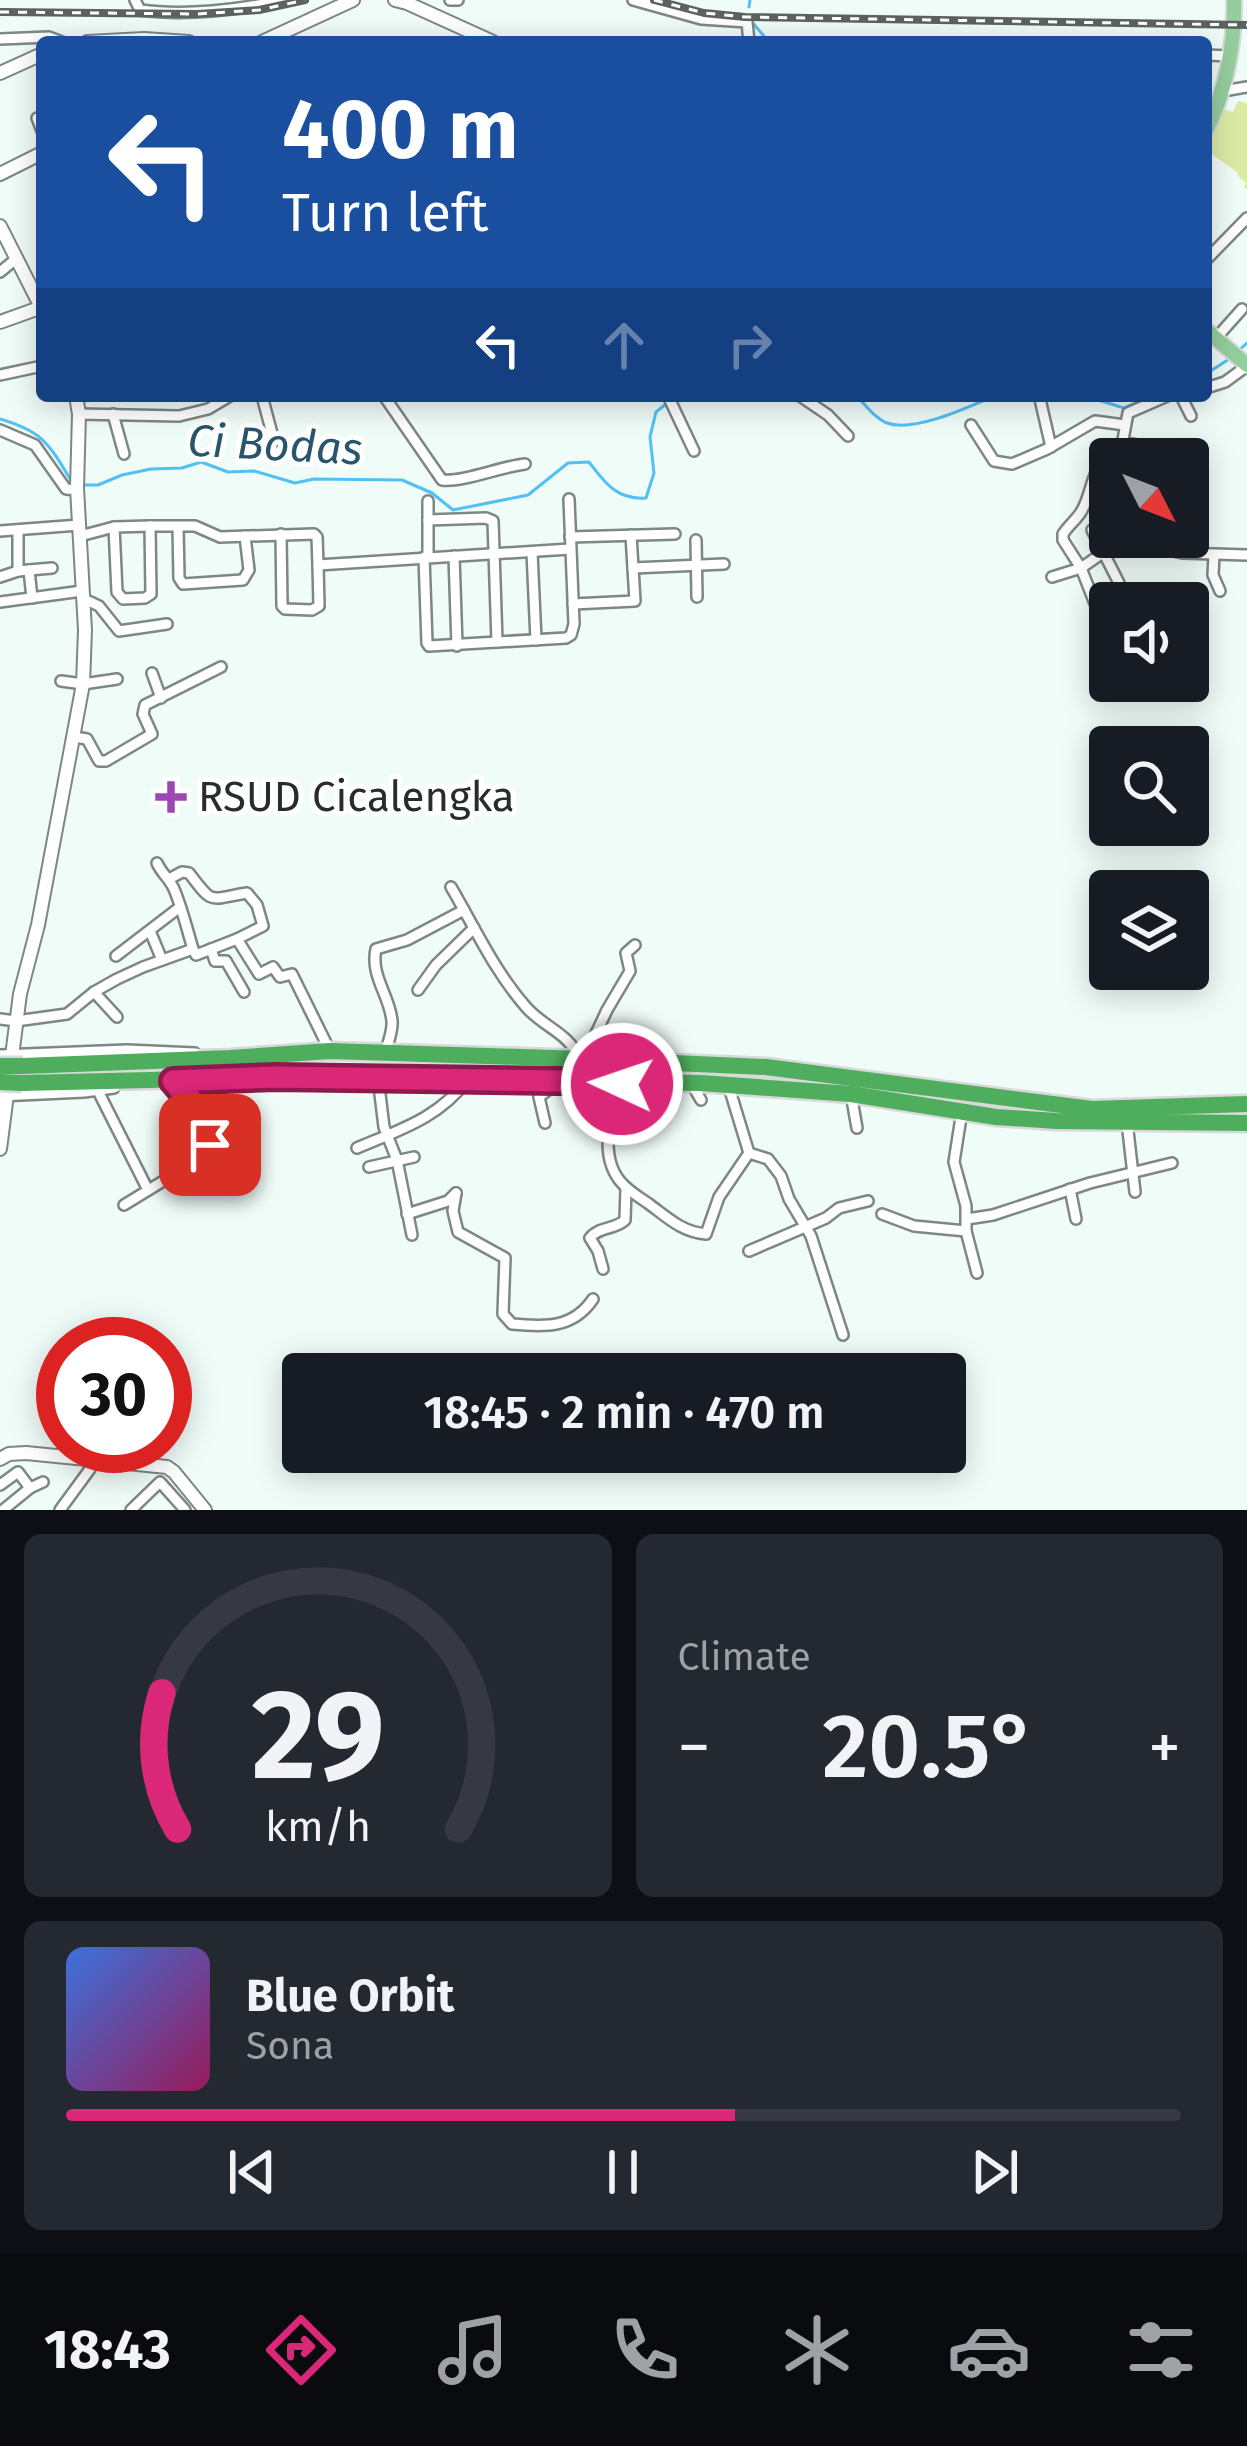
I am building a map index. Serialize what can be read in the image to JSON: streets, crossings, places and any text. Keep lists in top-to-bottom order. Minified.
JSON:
{"water":["Ci Bodas"],"places":{"health":["RSUD Cicalengka"]},"north":"bottom right","page":{"turn":["400 m","Turn left"],"limit":"30","trip":"18:45 · 2 min · 470 m","tile":"Climate","heat":["−","20.5°","+"],"song":["Blue Orbit","Sona"],"tabs":"18:43","gauge":["29","km/h"]}}
